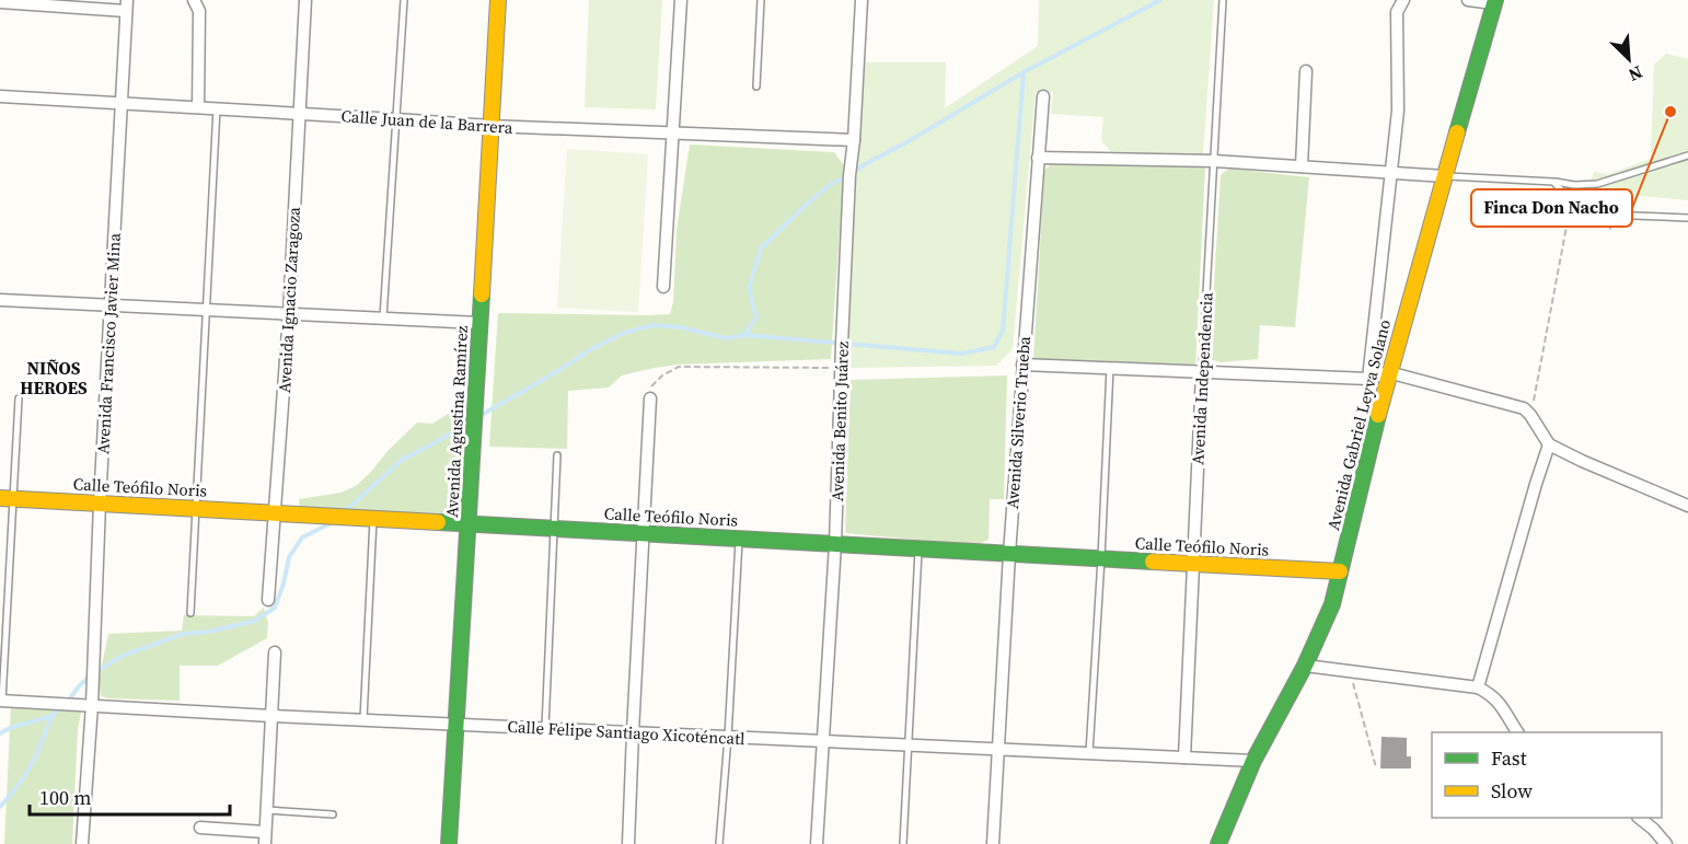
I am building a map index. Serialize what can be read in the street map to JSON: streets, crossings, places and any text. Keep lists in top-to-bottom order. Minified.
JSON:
{"streets":{"street":["Calle Juan de la Barrera","Avenida Ignacio Zaragoza","Avenida Francisco Javier Mina","Avenida Independencia","Avenida Agustina Ramírez","Avenida Benito Juárez","Avenida Silverio Trueba","Avenida Gabriel Leyva Solano","Calle Teófilo Noris","Calle Felipe Santiago Xicoténcatl"]},"crossings":[["Calle Juan de la Barrera","Avenida Ignacio Zaragoza"],["Calle Juan de la Barrera","Avenida Francisco Javier Mina"],["Calle Juan de la Barrera","Avenida Agustina Ramírez"],["Calle Juan de la Barrera","Avenida Benito Juárez"],["Avenida Ignacio Zaragoza","Calle Teófilo Noris"],["Avenida Francisco Javier Mina","Calle Teófilo Noris"],["Avenida Francisco Javier Mina","Calle Felipe Santiago Xicoténcatl"],["Avenida Independencia","Calle Teófilo Noris"],["Avenida Independencia","Calle Felipe Santiago Xicoténcatl"],["Avenida Agustina Ramírez","Calle Teófilo Noris"],["Avenida Agustina Ramírez","Calle Felipe Santiago Xicoténcatl"],["Avenida Benito Juárez","Calle Teófilo Noris"],["Avenida Benito Juárez","Calle Felipe Santiago Xicoténcatl"],["Avenida Silverio Trueba","Calle Teófilo Noris"],["Avenida Silverio Trueba","Calle Felipe Santiago Xicoténcatl"],["Avenida Gabriel Leyva Solano","Calle Teófilo Noris"],["Avenida Gabriel Leyva Solano","Calle Felipe Santiago Xicoténcatl"]],"districts":["NIÑOS HEROES"],"places":["Finca Don Nacho"],"legend":["Fast","Slow"],"scale_bar":"100 m","north":"bottom right"}
